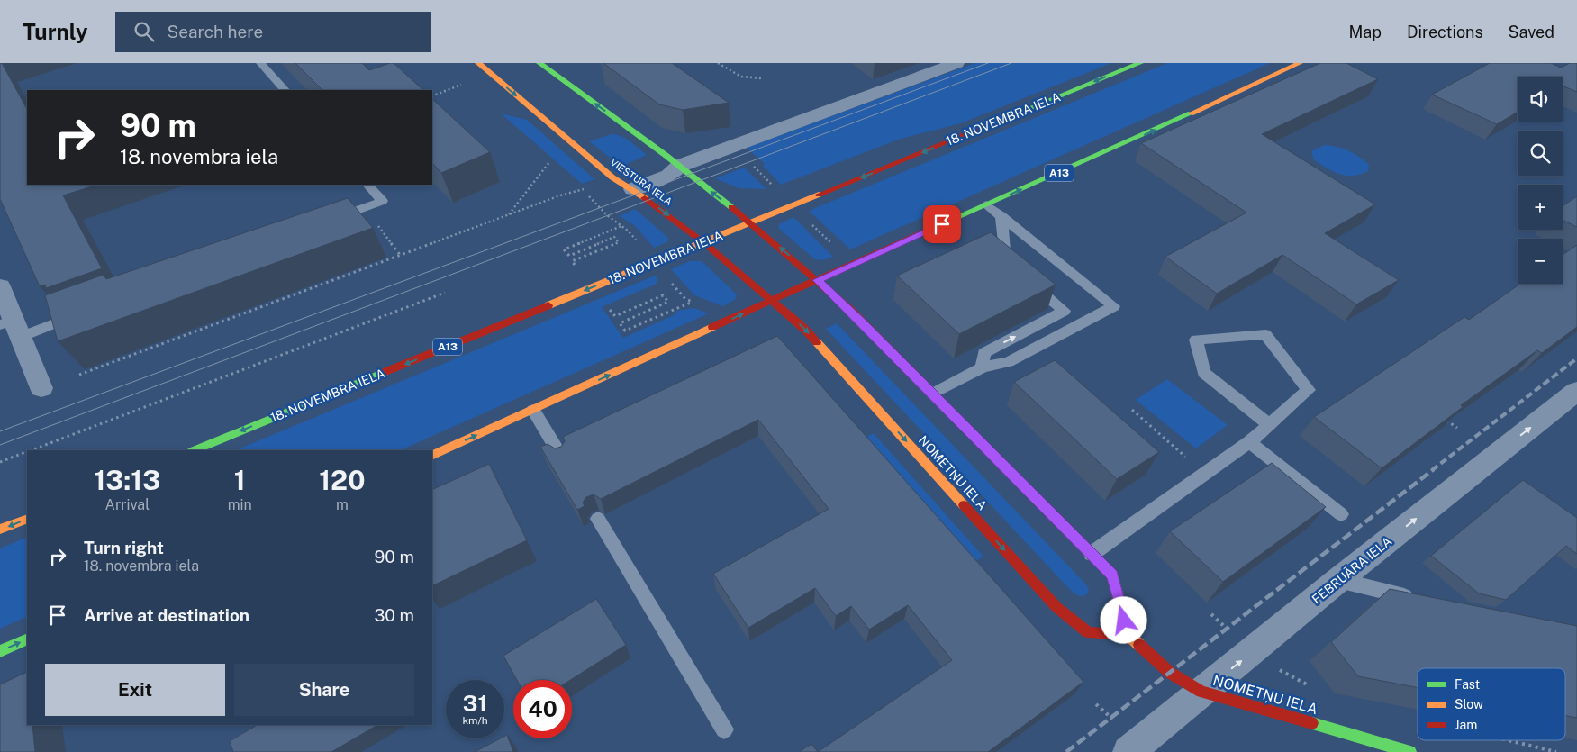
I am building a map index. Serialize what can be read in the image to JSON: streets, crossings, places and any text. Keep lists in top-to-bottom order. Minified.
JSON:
{"streets":{"main road":["18. NOVEMBRA IELA","A13","VIESTURA IELA","NOMETŅU IELA"],"street":["FEBRUĀRA IELA"]},"crossings":[["18. NOVEMBRA IELA","VIESTURA IELA"],["A13","VIESTURA IELA"],["A13","NOMETŅU IELA"],["VIESTURA IELA","NOMETŅU IELA"],["NOMETŅU IELA","FEBRUĀRA IELA"]],"one_way":["FEBRUĀRA IELA"],"legend":["Fast","Slow","Jam"],"page":{"header":"Turnly","search":"Search here","nav":["Map","Directions","Saved"],"map_buttons":["+","−"],"turn":["90 m","18. novembra iela"],"eta":["13:13","Arrival","1","min","120","m"],"list":[{"name":"Turn right","note":"18. novembra iela","value":"90 m"},{"name":"Arrive at destination","value":"30 m"}],"buttons":["Exit","Share"],"speed":"31 km/h","limit":"40"}}
